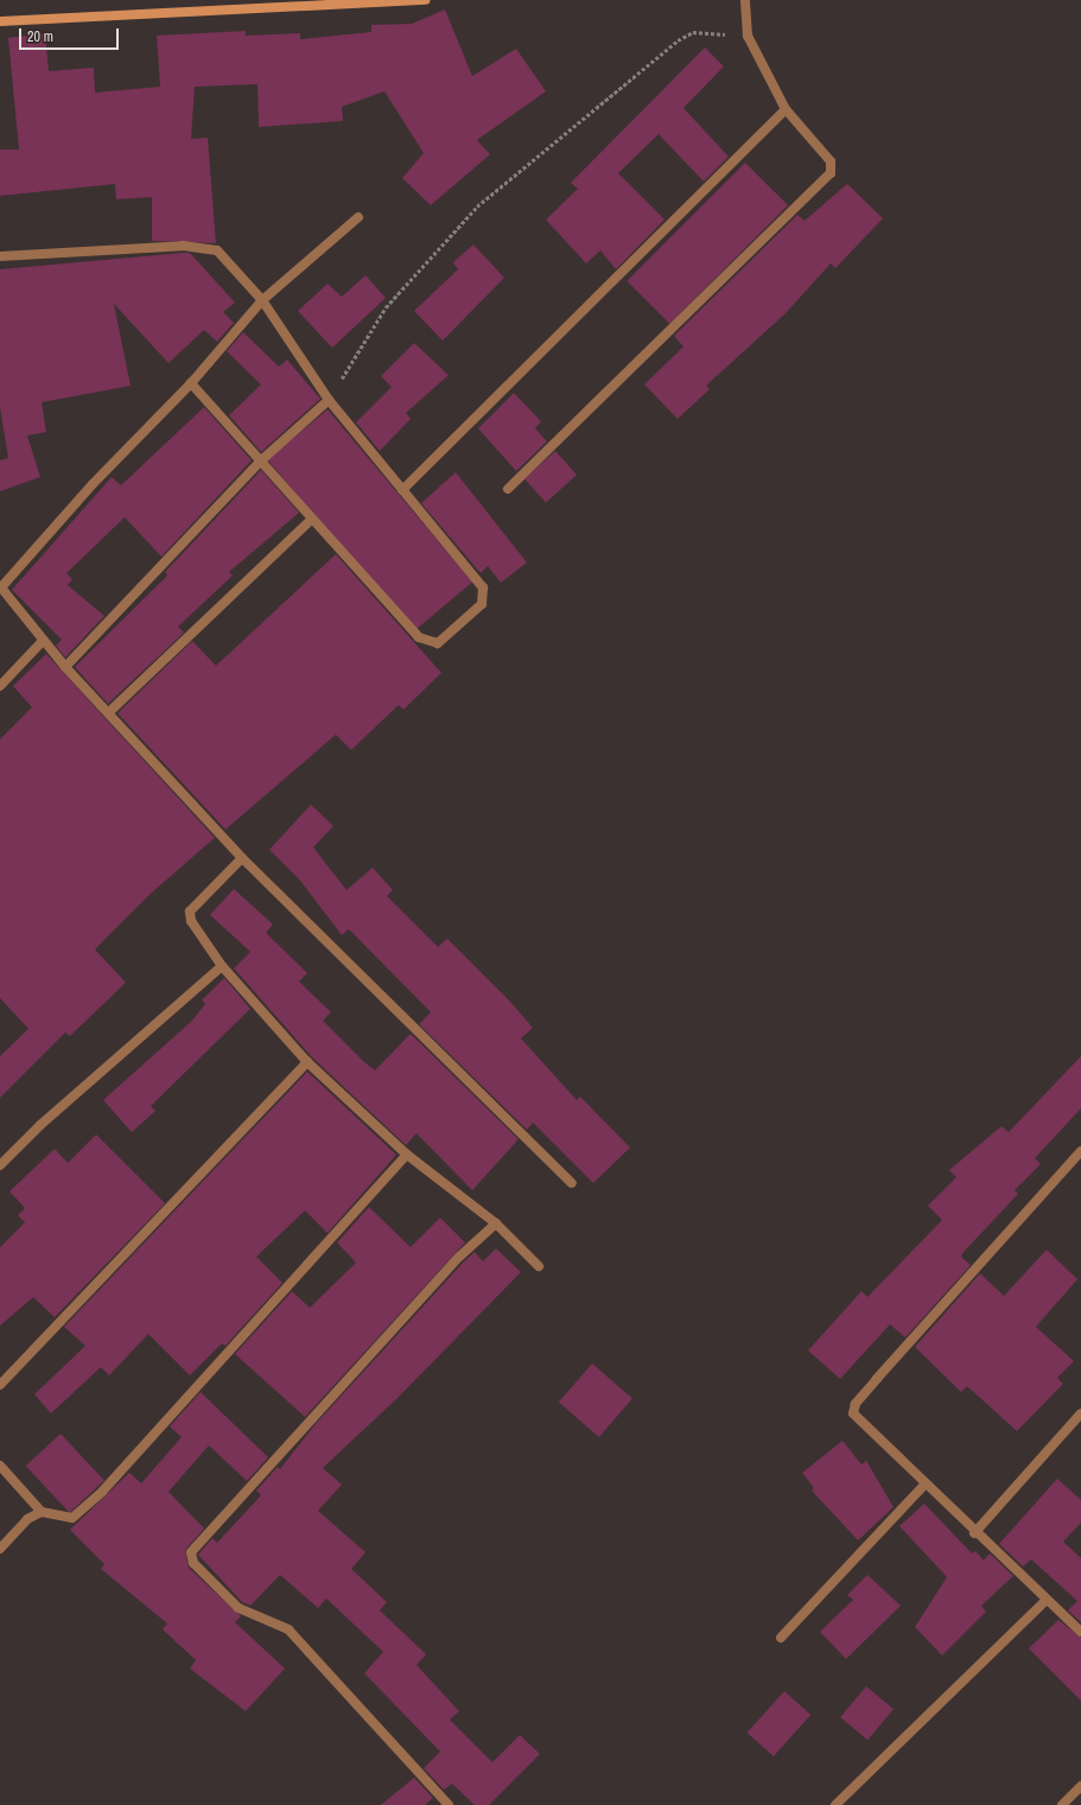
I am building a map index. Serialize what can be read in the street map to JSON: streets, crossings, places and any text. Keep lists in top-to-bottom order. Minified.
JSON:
{"scale_bar":"20 m"}
